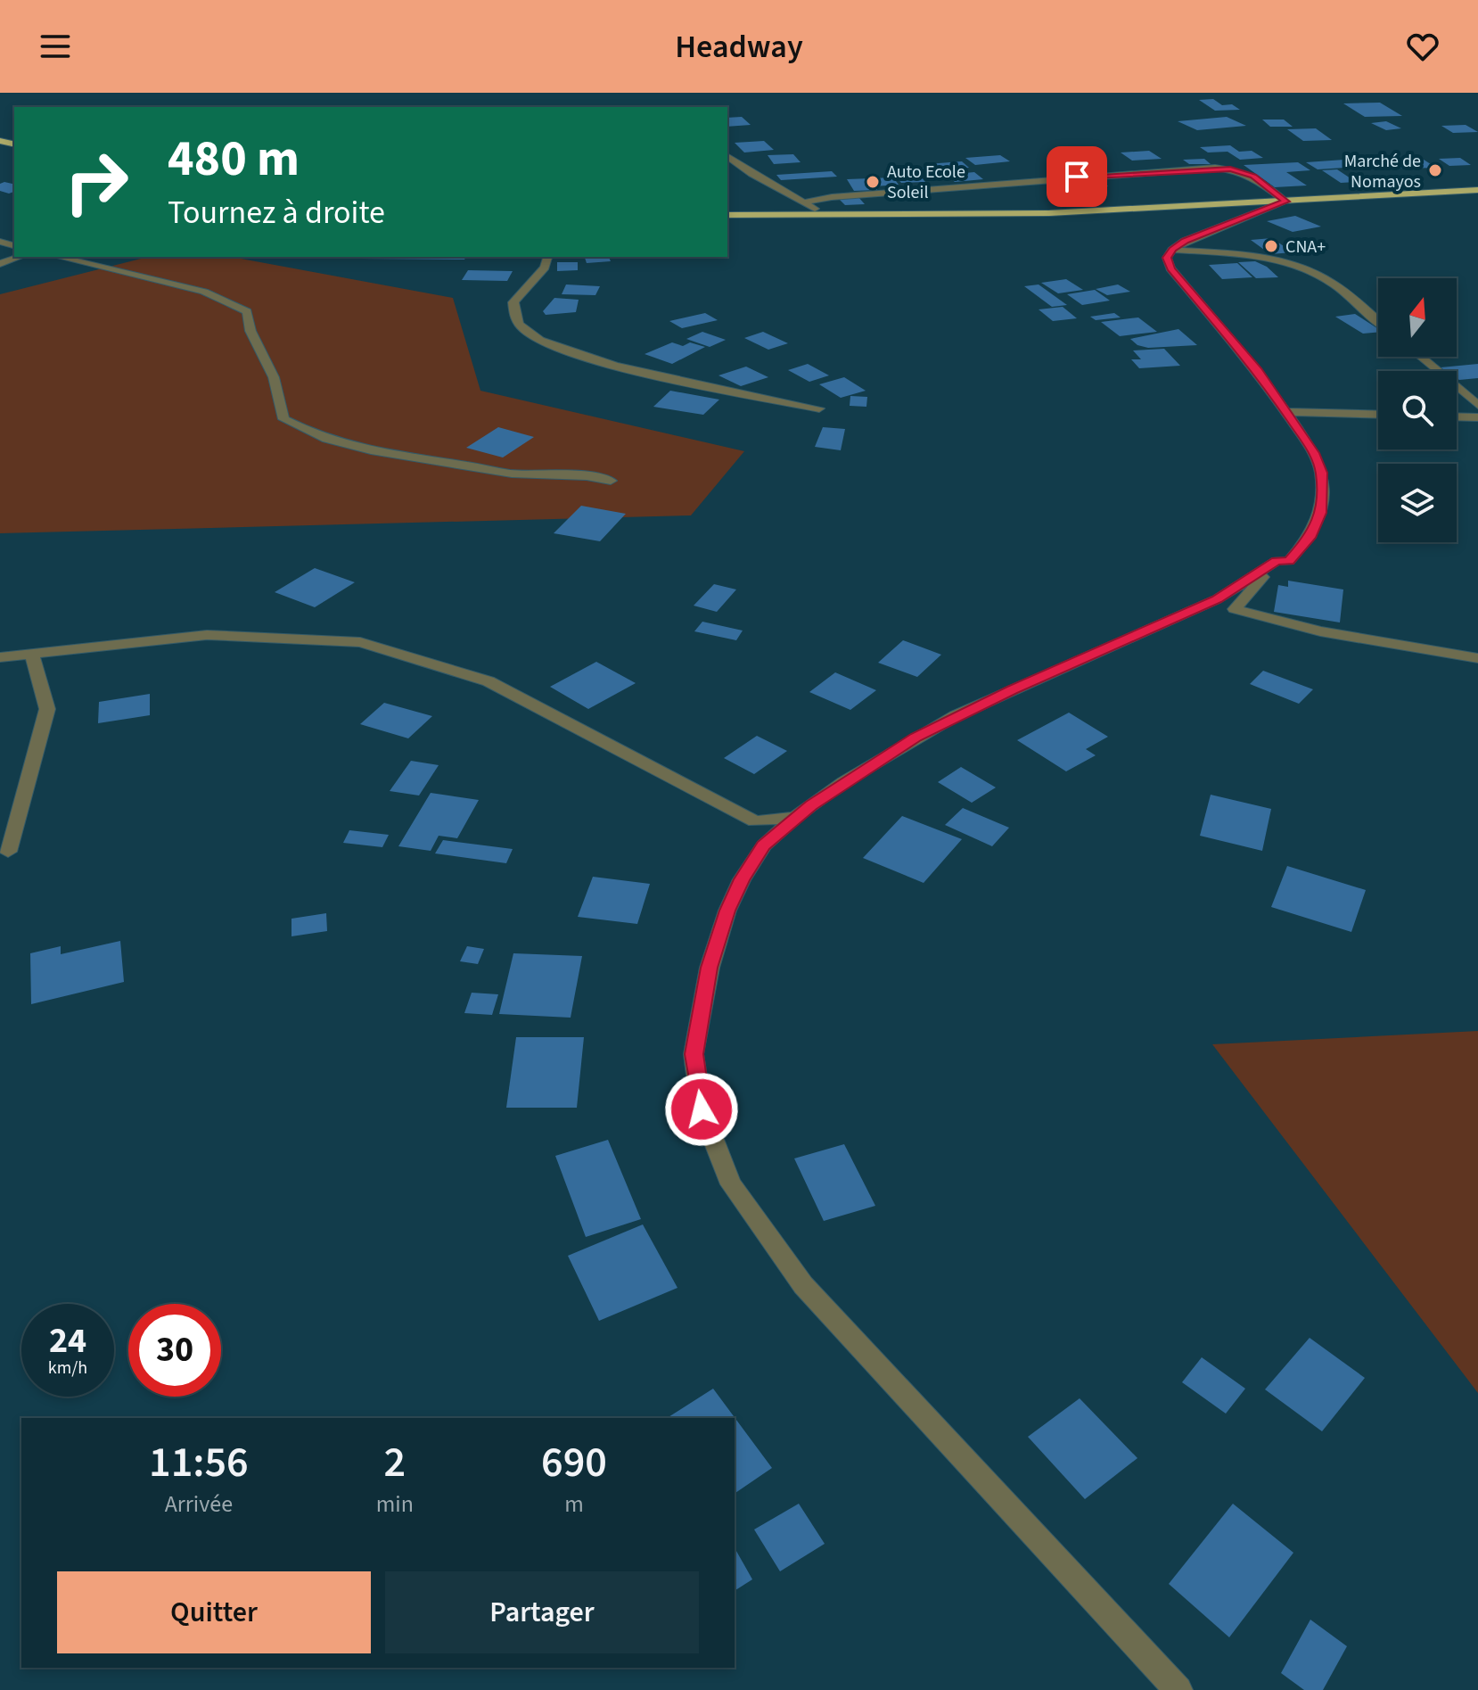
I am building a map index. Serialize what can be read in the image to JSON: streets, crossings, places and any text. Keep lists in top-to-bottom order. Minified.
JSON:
{"places":["Marché de Nomayos","Auto Ecole Soleil","CNA+"],"north":"top","page":{"header":"Headway","turn":["480 m","Tournez à droite"],"speed":"24 km/h","limit":"30","eta":["11:56","Arrivée","2","min","690","m"],"buttons":["Quitter","Partager"]}}
